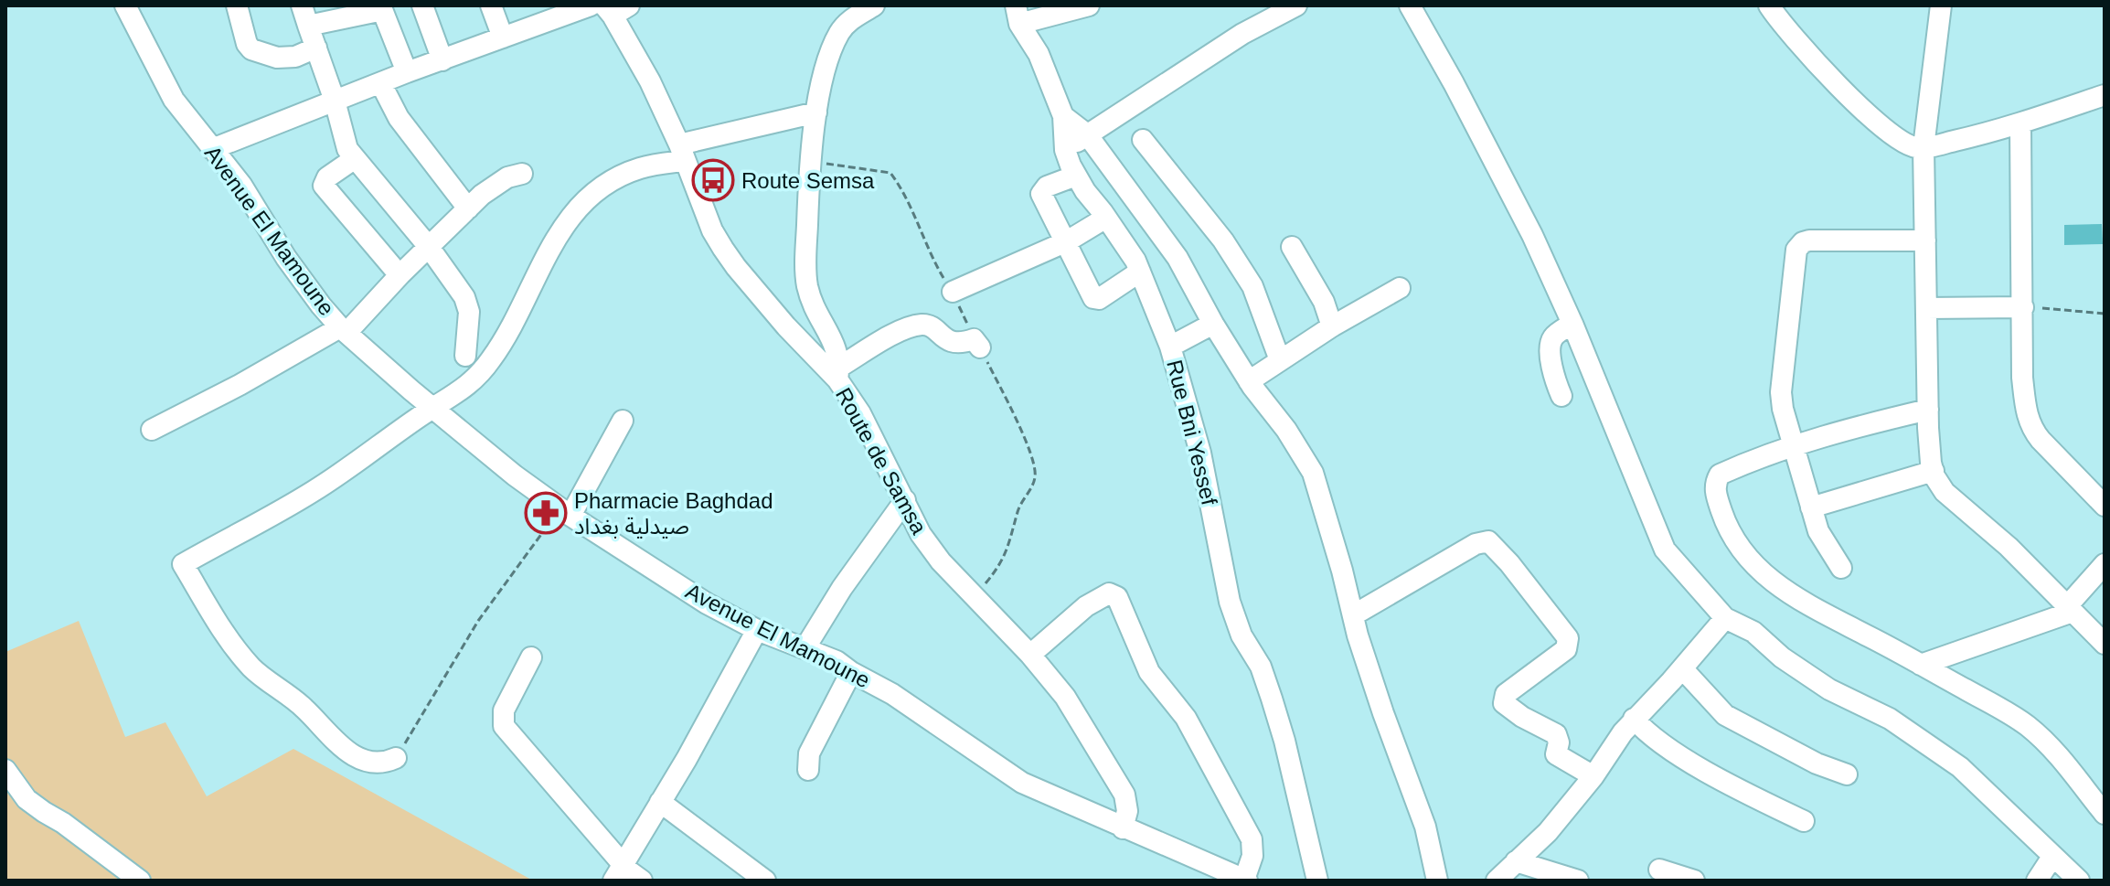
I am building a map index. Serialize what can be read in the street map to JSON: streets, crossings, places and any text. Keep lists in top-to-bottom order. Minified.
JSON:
{"streets":{"street":["Avenue El Mamoune","Rue Bni Yessef","Route de Samsa"]},"crossings":[["Avenue El Mamoune","Route de Samsa"]],"places":{"bus stop":["Route Semsa"],"pharmacy":["Pharmacie Baghdad صيدلية بغداد"]}}
